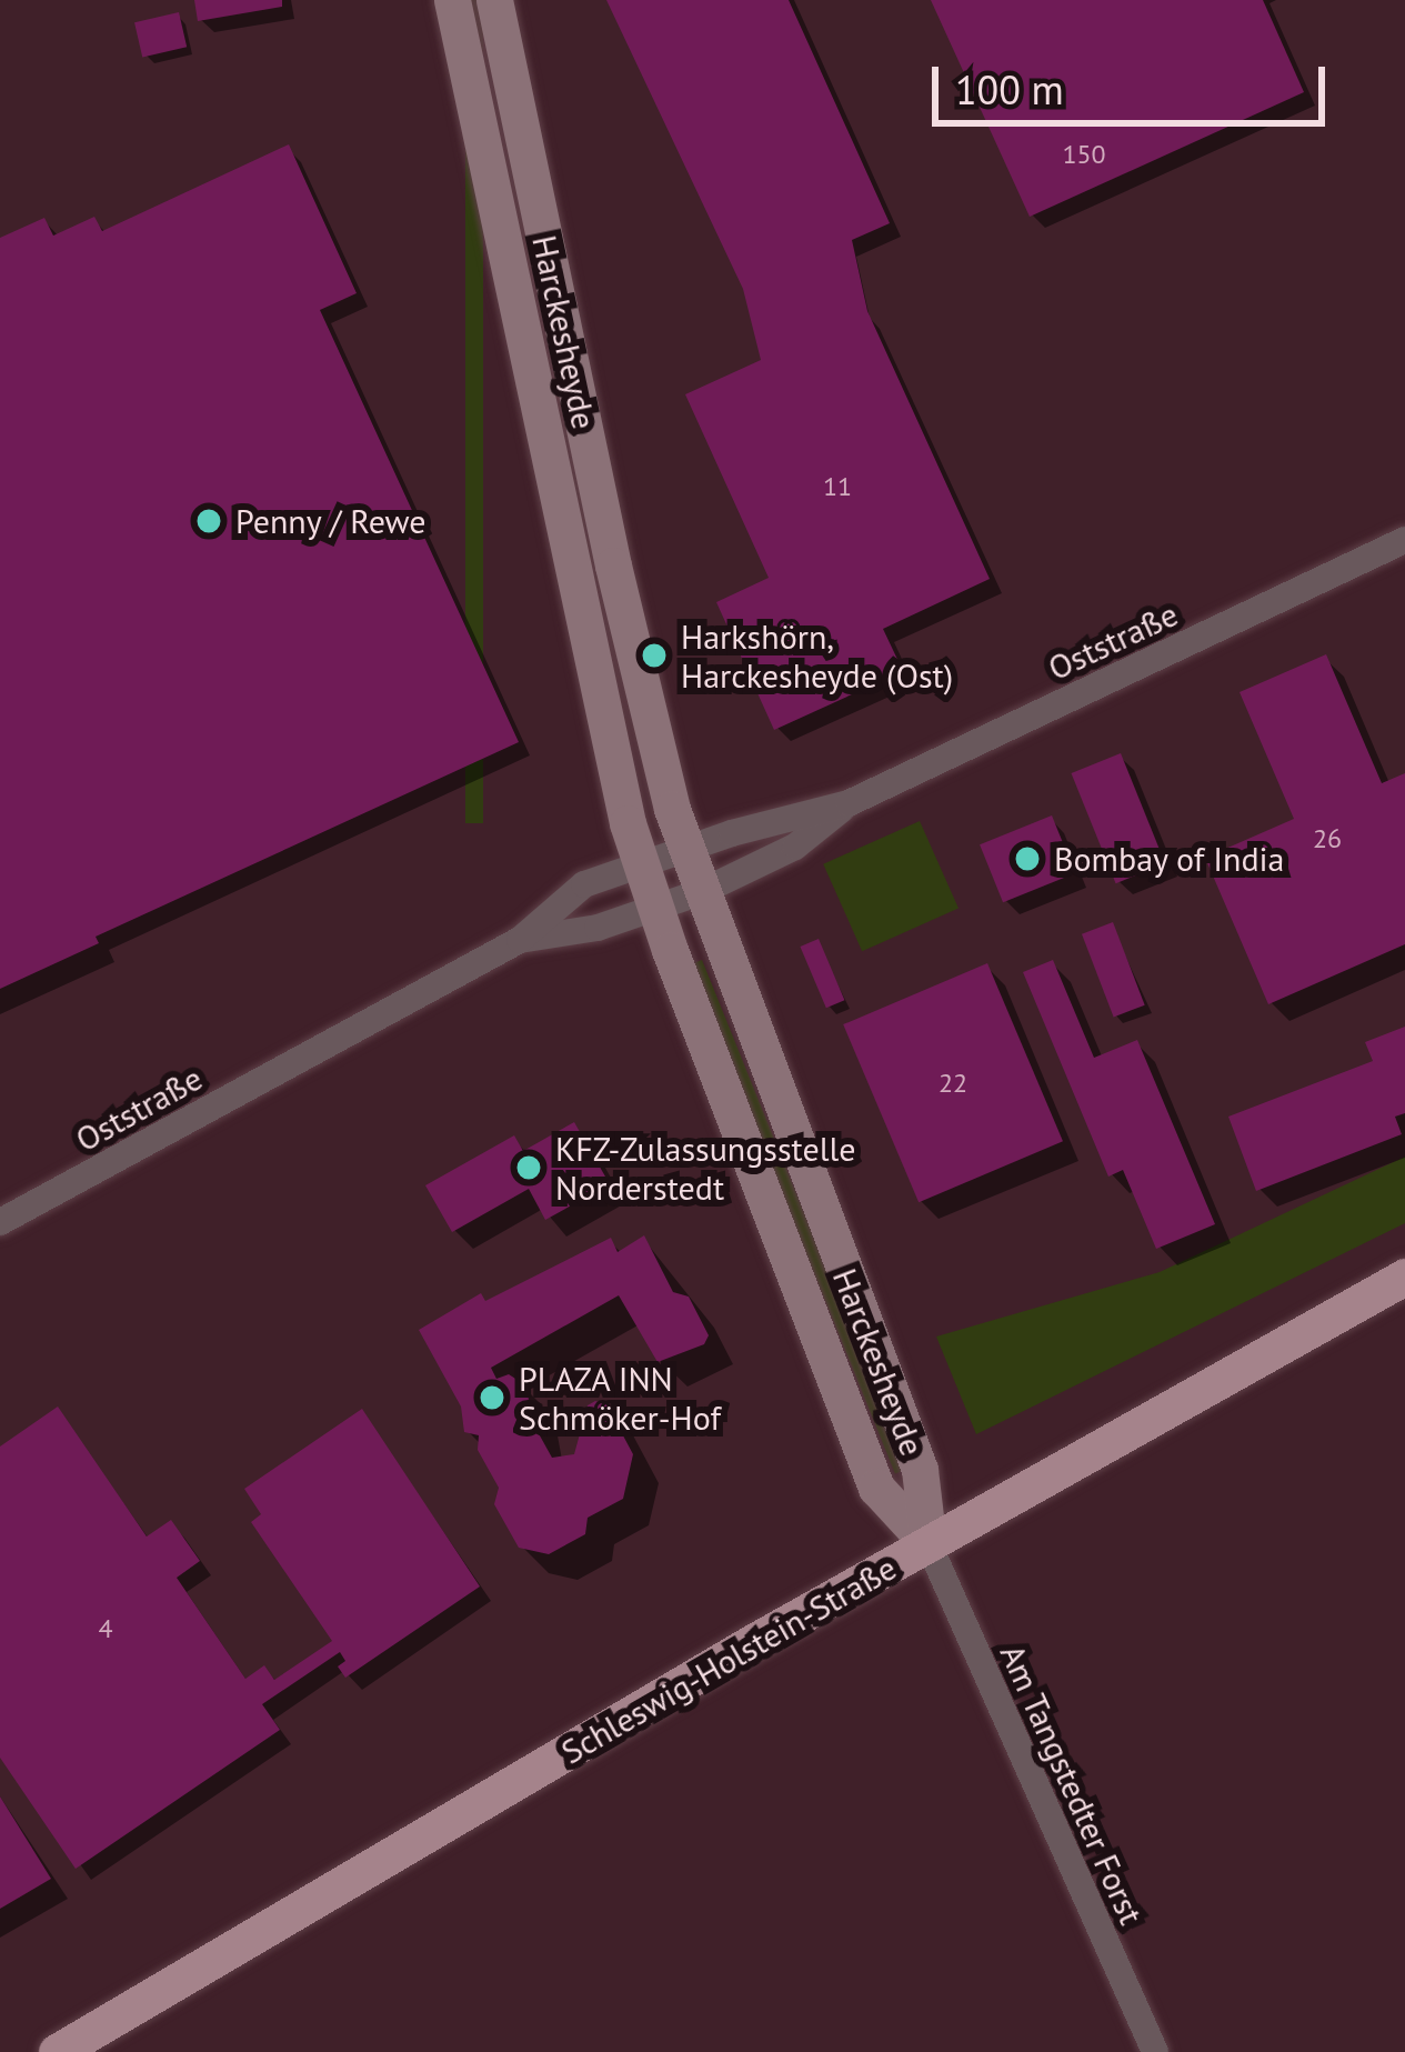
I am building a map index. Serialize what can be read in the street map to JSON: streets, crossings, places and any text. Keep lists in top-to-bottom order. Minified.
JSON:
{"streets":{"main road":["Harckesheyde","Schleswig-Holstein-Straße"],"street":["Oststraße","Am Tangstedter Forst"]},"crossings":[["Harckesheyde","Oststraße"],["Harckesheyde","Schleswig-Holstein-Straße"],["Harckesheyde","Am Tangstedter Forst"],["Schleswig-Holstein-Straße","Am Tangstedter Forst"]],"places":["Penny / Rewe","Harkshörn, Harckesheyde (Ost)","Bombay of India","KFZ-Zulassungsstelle Norderstedt","PLAZA INN Schmöker-Hof"],"house_numbers":["150","11","26","22","4"],"scale_bar":"100 m"}
